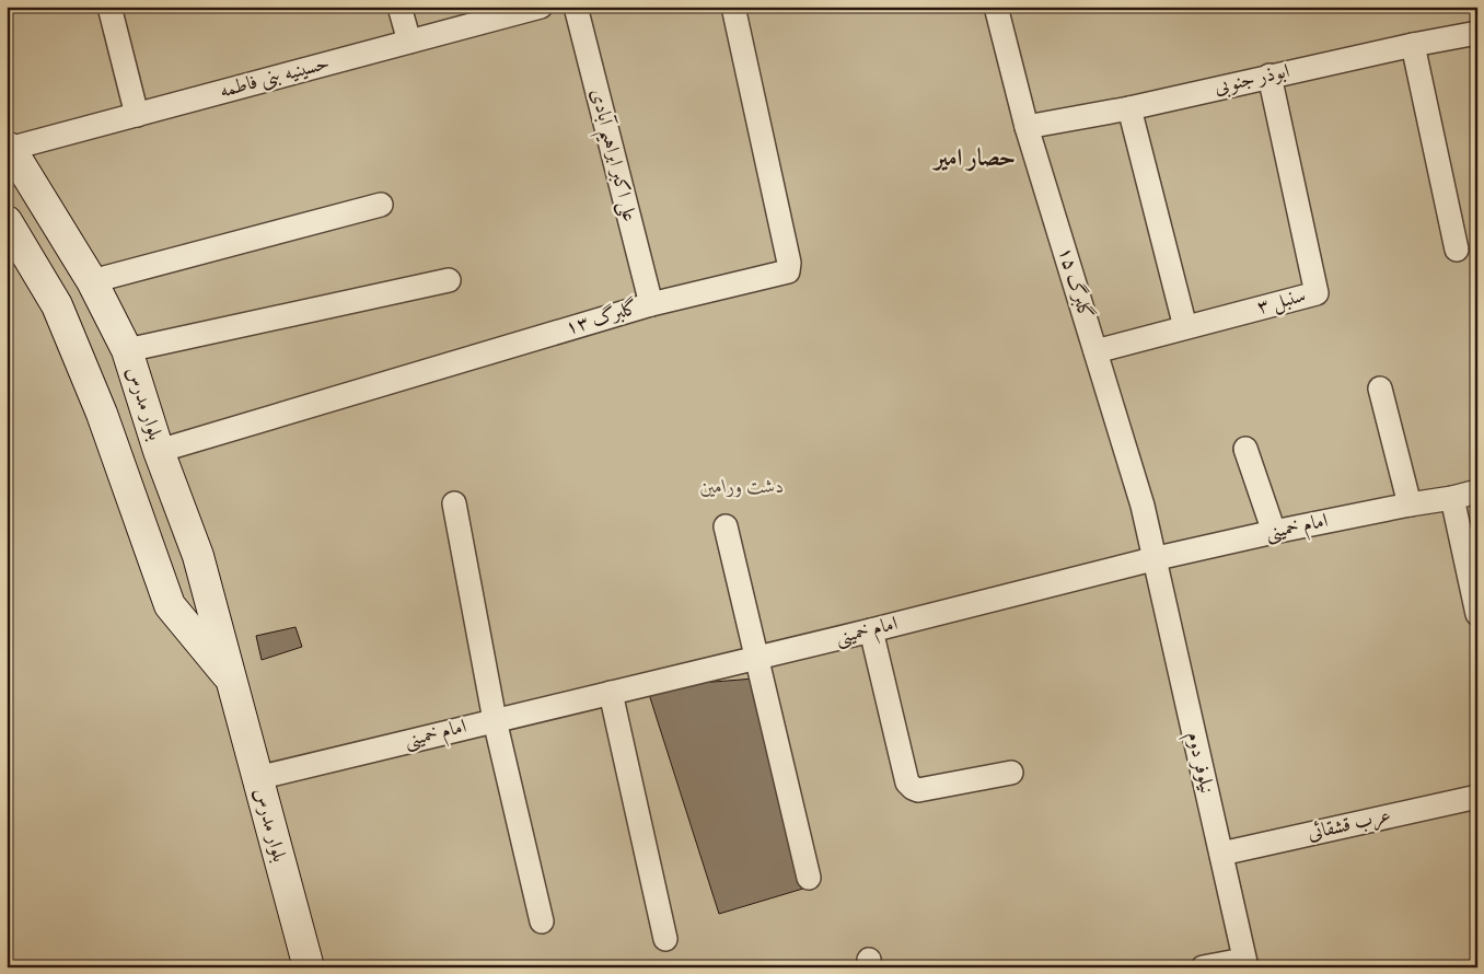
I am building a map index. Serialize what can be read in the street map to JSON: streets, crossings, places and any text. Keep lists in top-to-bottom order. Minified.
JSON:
{"streets":{"main road":["بلوار مدرس"],"street":["حسینیه بنی فاطمه","ابوذر جنوبی","علی اکبر ابراهیم آبادی","گلبرگ ۱۵","سنبل ۳","گلبرگ ۱۳","امام خمینی","نیلوفر دوم","عرب قشقائی"]},"crossings":[["حسینیه بنی فاطمه","بلوار مدرس"],["ابوذر جنوبی","گلبرگ ۱۵"],["ابوذر جنوبی","سنبل ۳"],["علی اکبر ابراهیم آبادی","گلبرگ ۱۳"],["گلبرگ ۱۵","سنبل ۳"],["گلبرگ ۱۵","امام خمینی"],["گلبرگ ۱۵","نیلوفر دوم"],["گلبرگ ۱۳","بلوار مدرس"],["بلوار مدرس","امام خمینی"],["امام خمینی","نیلوفر دوم"],["نیلوفر دوم","عرب قشقائی"]],"districts":["حصار امیر"],"parks":["دشت ورامین"]}
